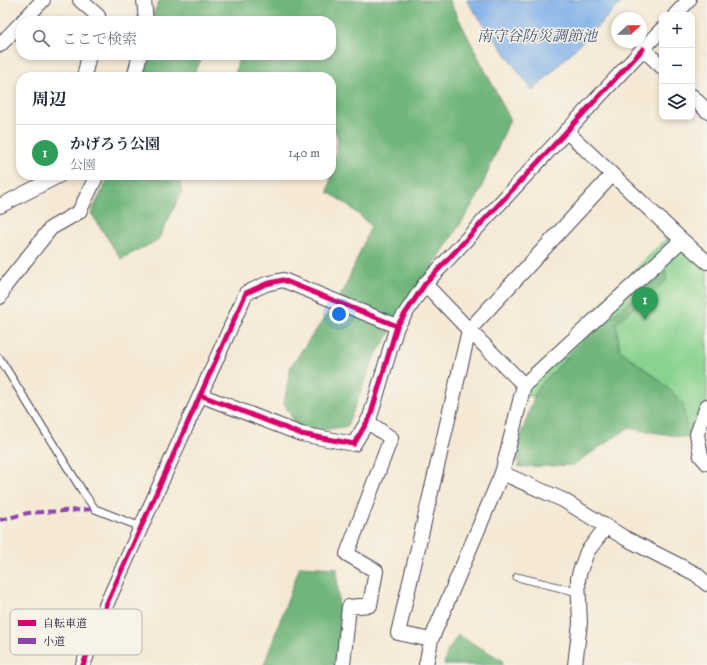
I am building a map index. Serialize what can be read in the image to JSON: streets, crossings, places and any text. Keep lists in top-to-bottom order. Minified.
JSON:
{"water":["南守谷防災調節池"],"legend":["自転車道","小道"],"north":"right","page":{"map_buttons":["+","−"],"search":"ここで検索","heading":"周辺","list":[{"mark":"1","name":"かげろう公園","note":"公園","value":"140 m"}],"pins":"1"}}
